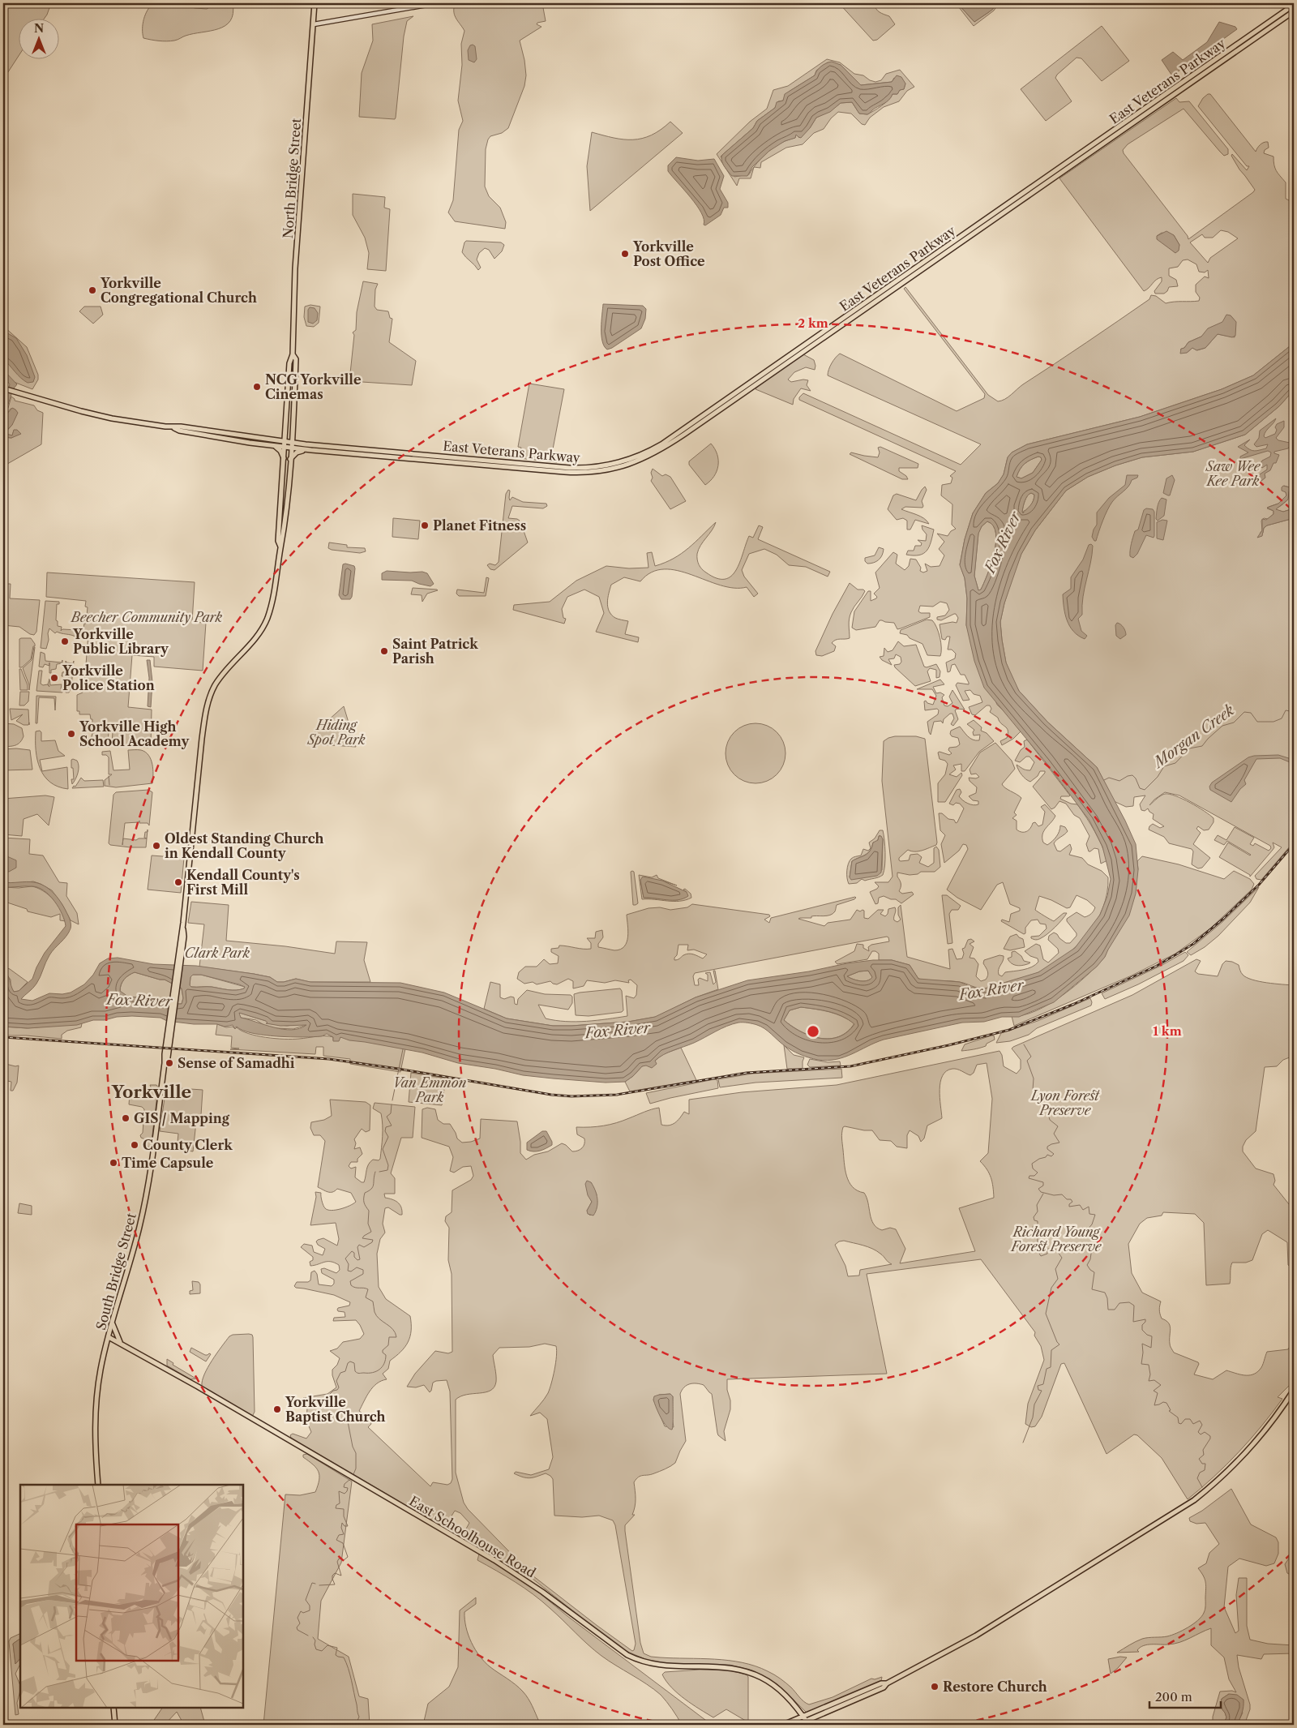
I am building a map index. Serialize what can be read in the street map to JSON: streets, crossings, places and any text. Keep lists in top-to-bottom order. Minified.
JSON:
{"streets":{"main road":["East Veterans Parkway","North Bridge Street","South Bridge Street","East Schoolhouse Road"]},"crossings":[["East Veterans Parkway","North Bridge Street"],["North Bridge Street","South Bridge Street"],["South Bridge Street","East Schoolhouse Road"]],"districts":["Yorkville"],"water":["Fox River","Morgan Creek"],"parks":["Saw Wee Kee Park","Beecher Community Park","Hiding Spot Park","Clark Park","Van Emmon Park","Lyon Forest Preserve","Richard Young Forest Preserve"],"places":["Yorkville Post Office","Yorkville Congregational Church","NCG Yorkville Cinemas","Planet Fitness","Yorkville Public Library","Saint Patrick Parish","Yorkville Police Station","Yorkville High School Academy","Oldest Standing Church in Kendall County","Kendall County's First Mill","Sense of Samadhi","GIS / Mapping","County Clerk","Time Capsule","Yorkville Baptist Church","Restore Church"],"scale_bar":"200 m","north":"top","rings":["2 km","1 km"]}
